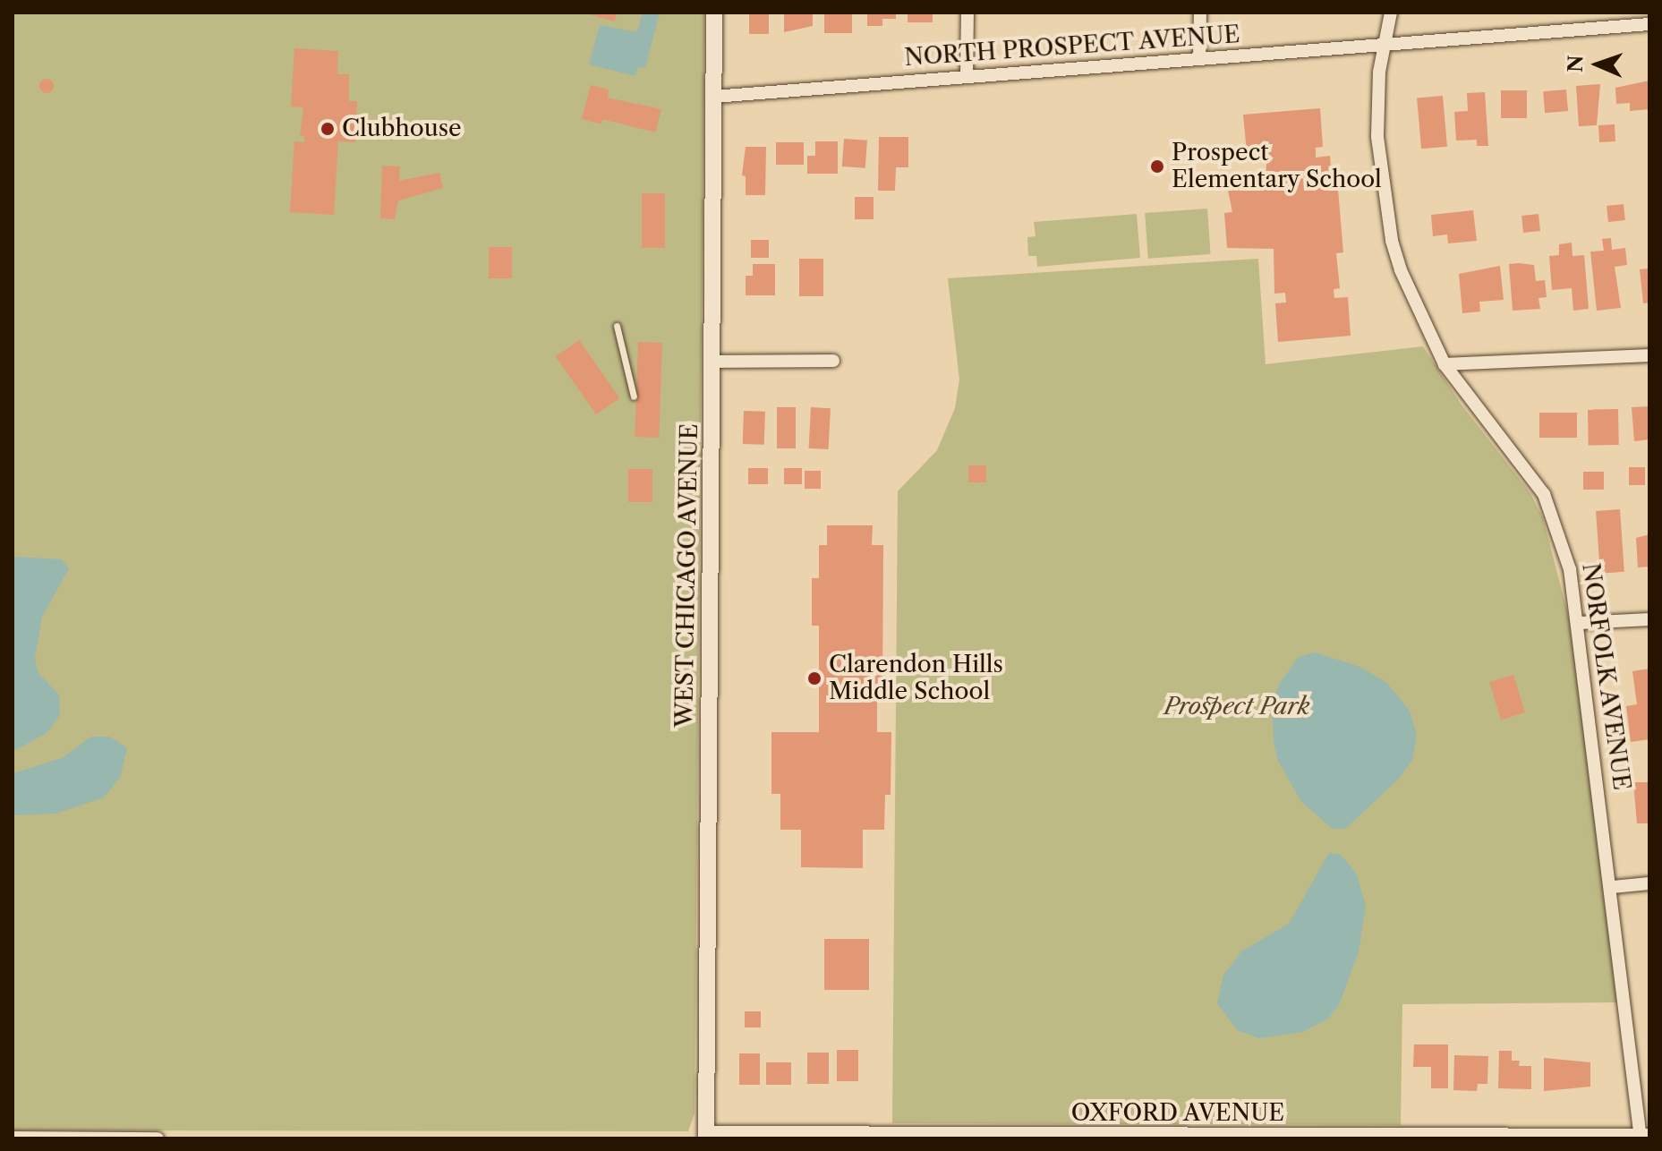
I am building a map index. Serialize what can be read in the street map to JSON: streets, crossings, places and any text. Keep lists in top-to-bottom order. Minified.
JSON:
{"streets":{"main road":["WEST CHICAGO AVENUE"],"street":["NORTH PROSPECT AVENUE","NORFOLK AVENUE","OXFORD AVENUE"]},"crossings":[["NORTH PROSPECT AVENUE","WEST CHICAGO AVENUE"],["NORTH PROSPECT AVENUE","NORFOLK AVENUE"],["WEST CHICAGO AVENUE","OXFORD AVENUE"],["NORFOLK AVENUE","OXFORD AVENUE"]],"parks":["Prospect Park"],"places":["Clubhouse","Prospect Elementary School","Clarendon Hills Middle School"],"north":"left"}
